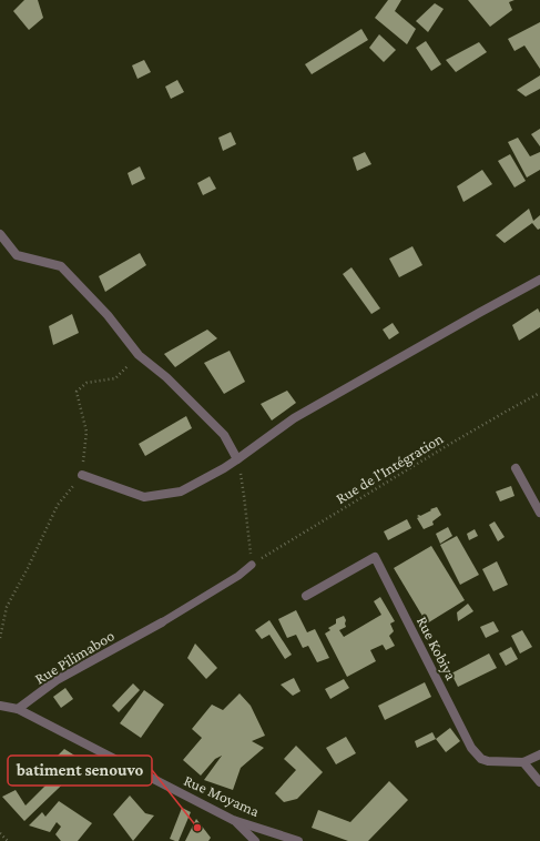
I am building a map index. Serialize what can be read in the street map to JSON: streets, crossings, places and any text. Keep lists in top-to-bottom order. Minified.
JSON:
{"streets":{"street":["Rue Kobiya","Rue Pilimaboo","Rue Moyama"],"path":["Rue de l'Intégration"]},"crossings":[["Rue Pilimaboo","Rue Moyama"]],"places":["batiment senouvo"]}
